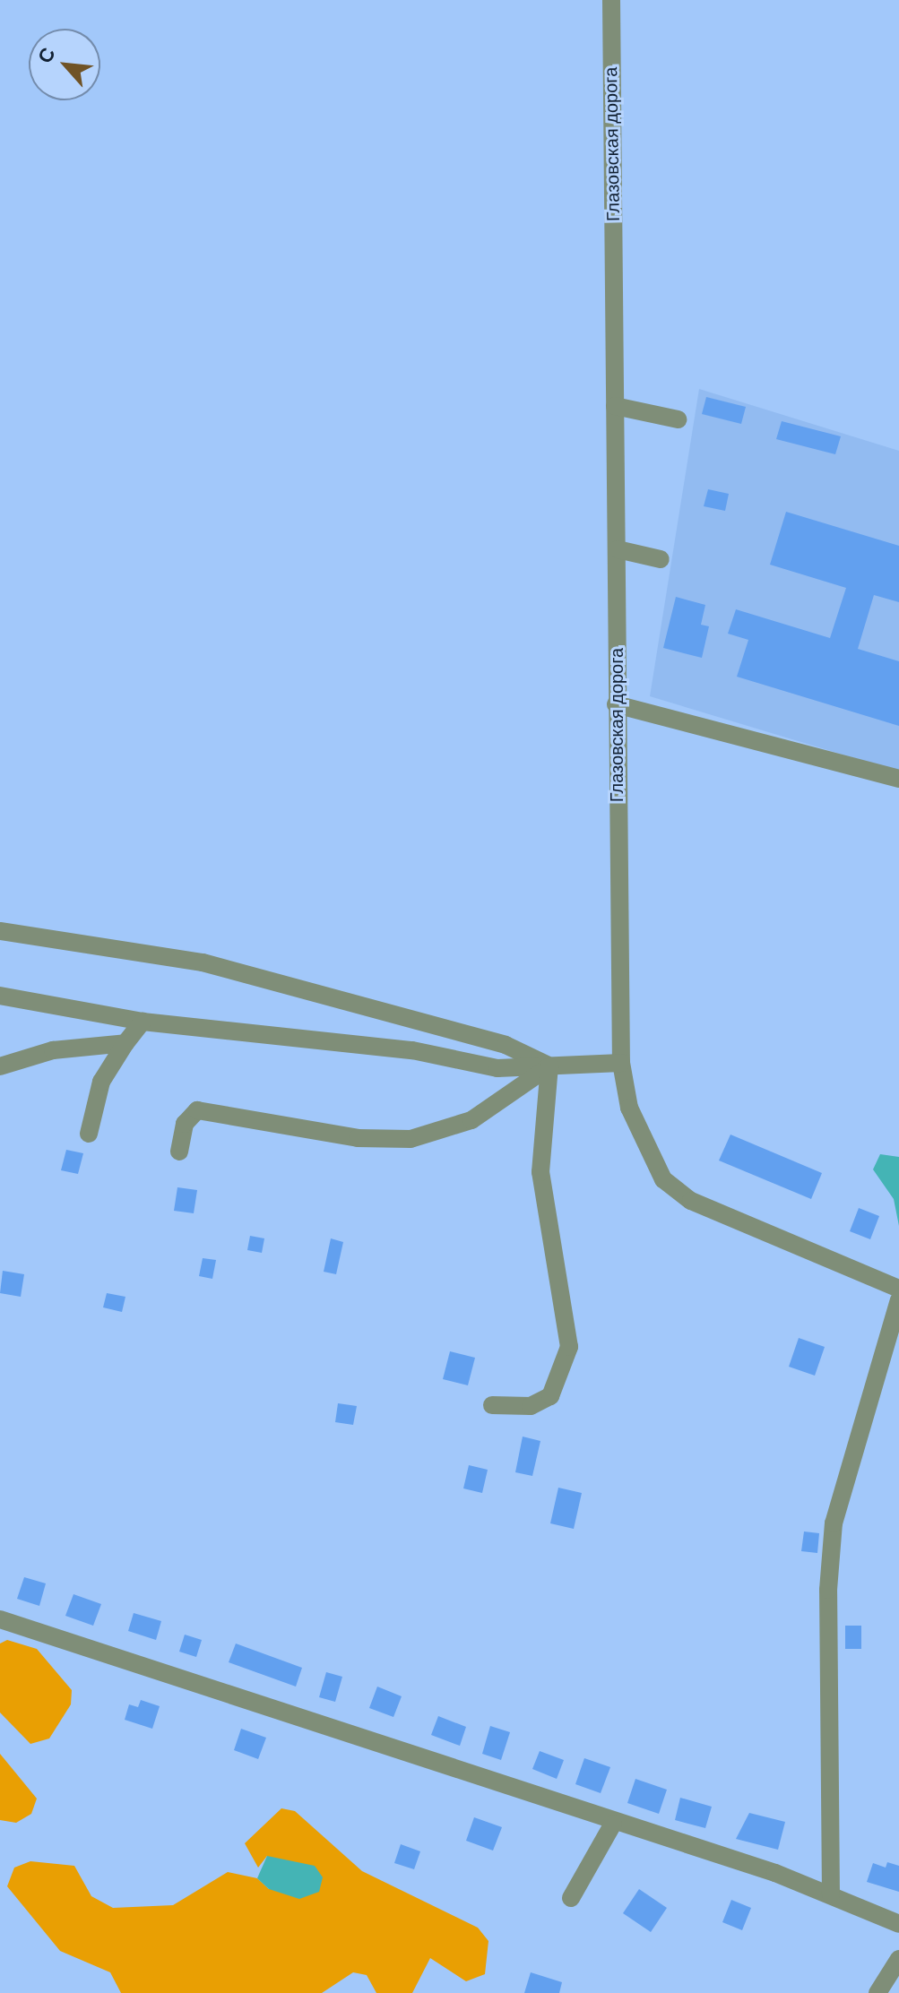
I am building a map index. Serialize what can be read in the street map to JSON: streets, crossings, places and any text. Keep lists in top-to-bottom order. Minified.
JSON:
{"streets":{"street":["Глазовская дорога"]},"north":"top left"}
